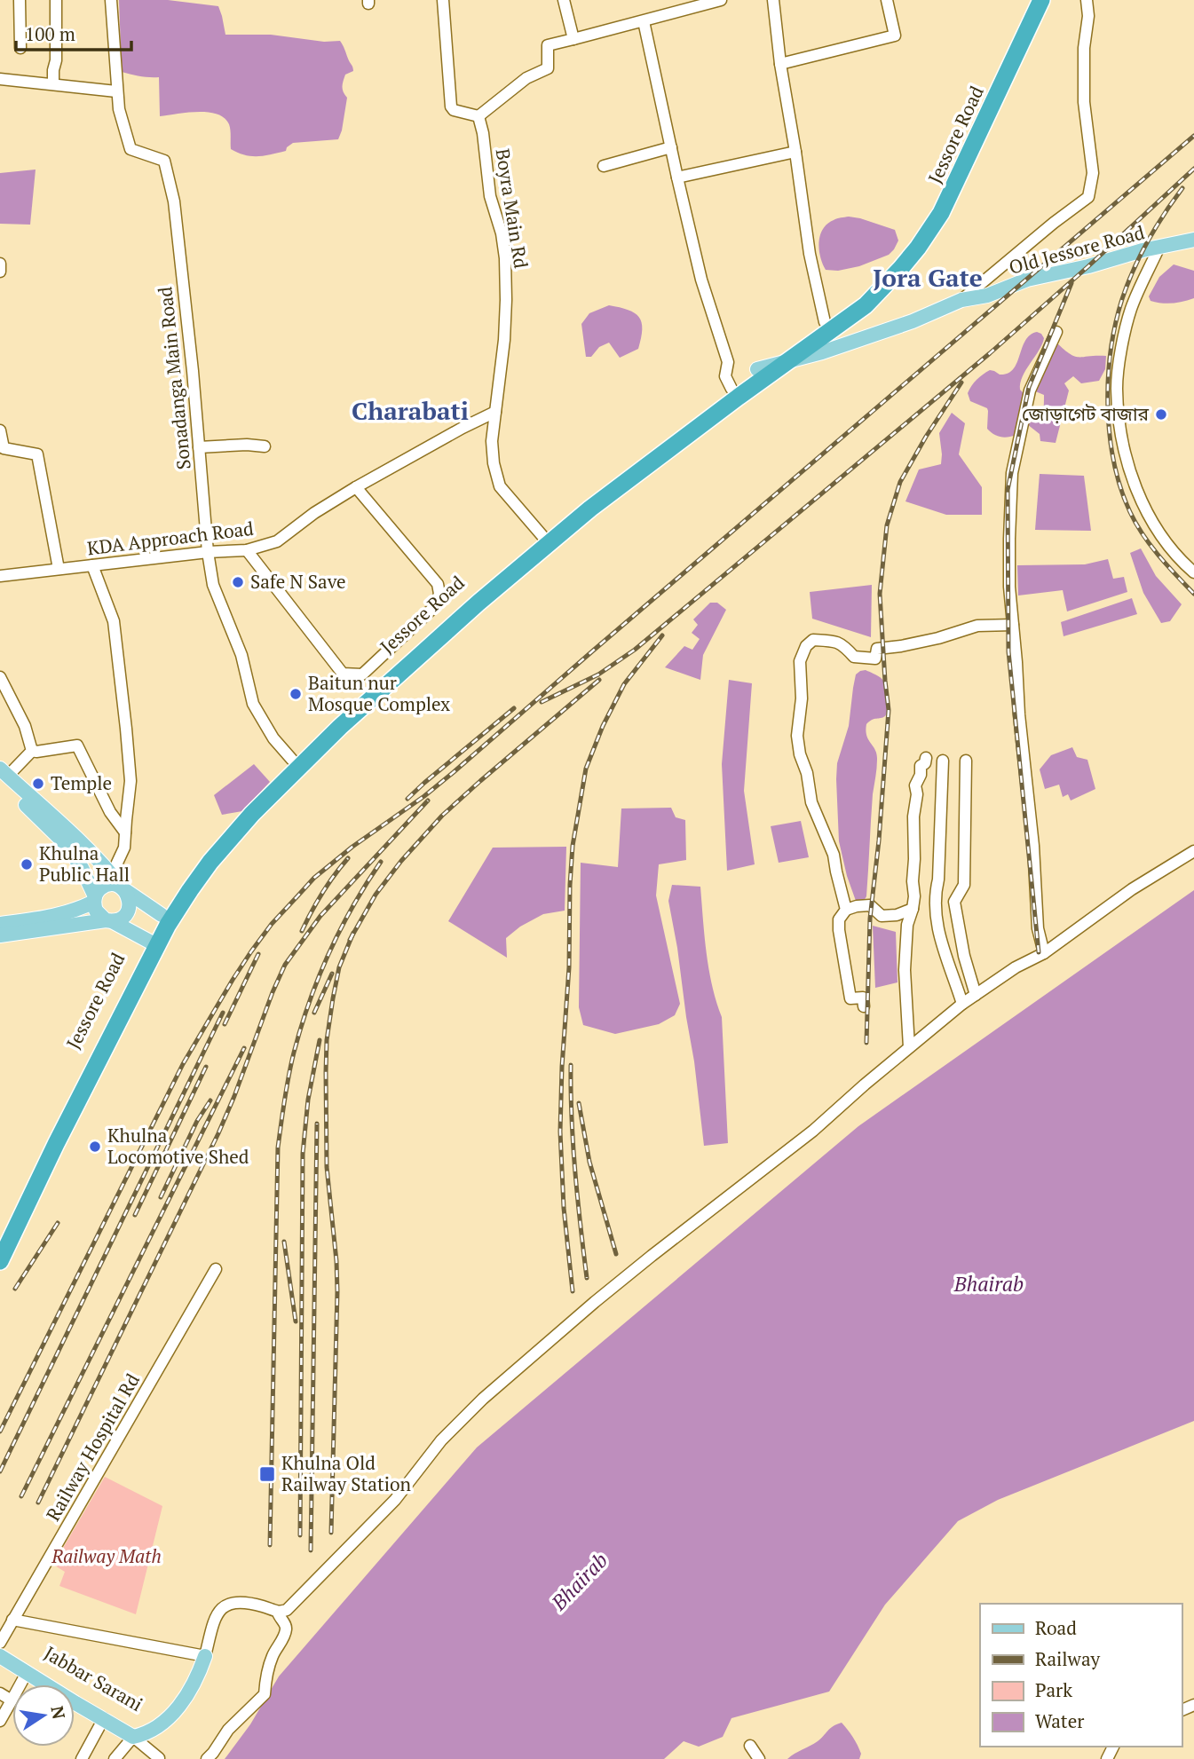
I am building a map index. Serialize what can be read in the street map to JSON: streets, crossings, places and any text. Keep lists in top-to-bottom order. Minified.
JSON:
{"streets":{"highway":["Jessore Road"],"main road":["Old Jessore Road","Jabbar Sarani"],"street":["Boyra Main Rd","Sonadanga Main Road","KDA Approach Road","Railway Hospital Rd"]},"crossings":[["Jessore Road","Boyra Main Rd"],["Jessore Road","Old Jessore Road"],["Jessore Road","Sonadanga Main Road"],["Boyra Main Rd","KDA Approach Road"],["Sonadanga Main Road","KDA Approach Road"],["Railway Hospital Rd","Jabbar Sarani"]],"districts":["Jora Gate","Charabati"],"water":["Bhairab"],"parks":["Railway Math"],"places":{"other":["জোড়াগেট বাজার","Safe N Save","Baitun nur Mosque Complex","Temple","Khulna Public Hall","Khulna Locomotive Shed"],"transit":["Khulna Old Railway Station"]},"legend":["Road","Railway","Park","Water"],"scale_bar":"100 m","north":"right"}
